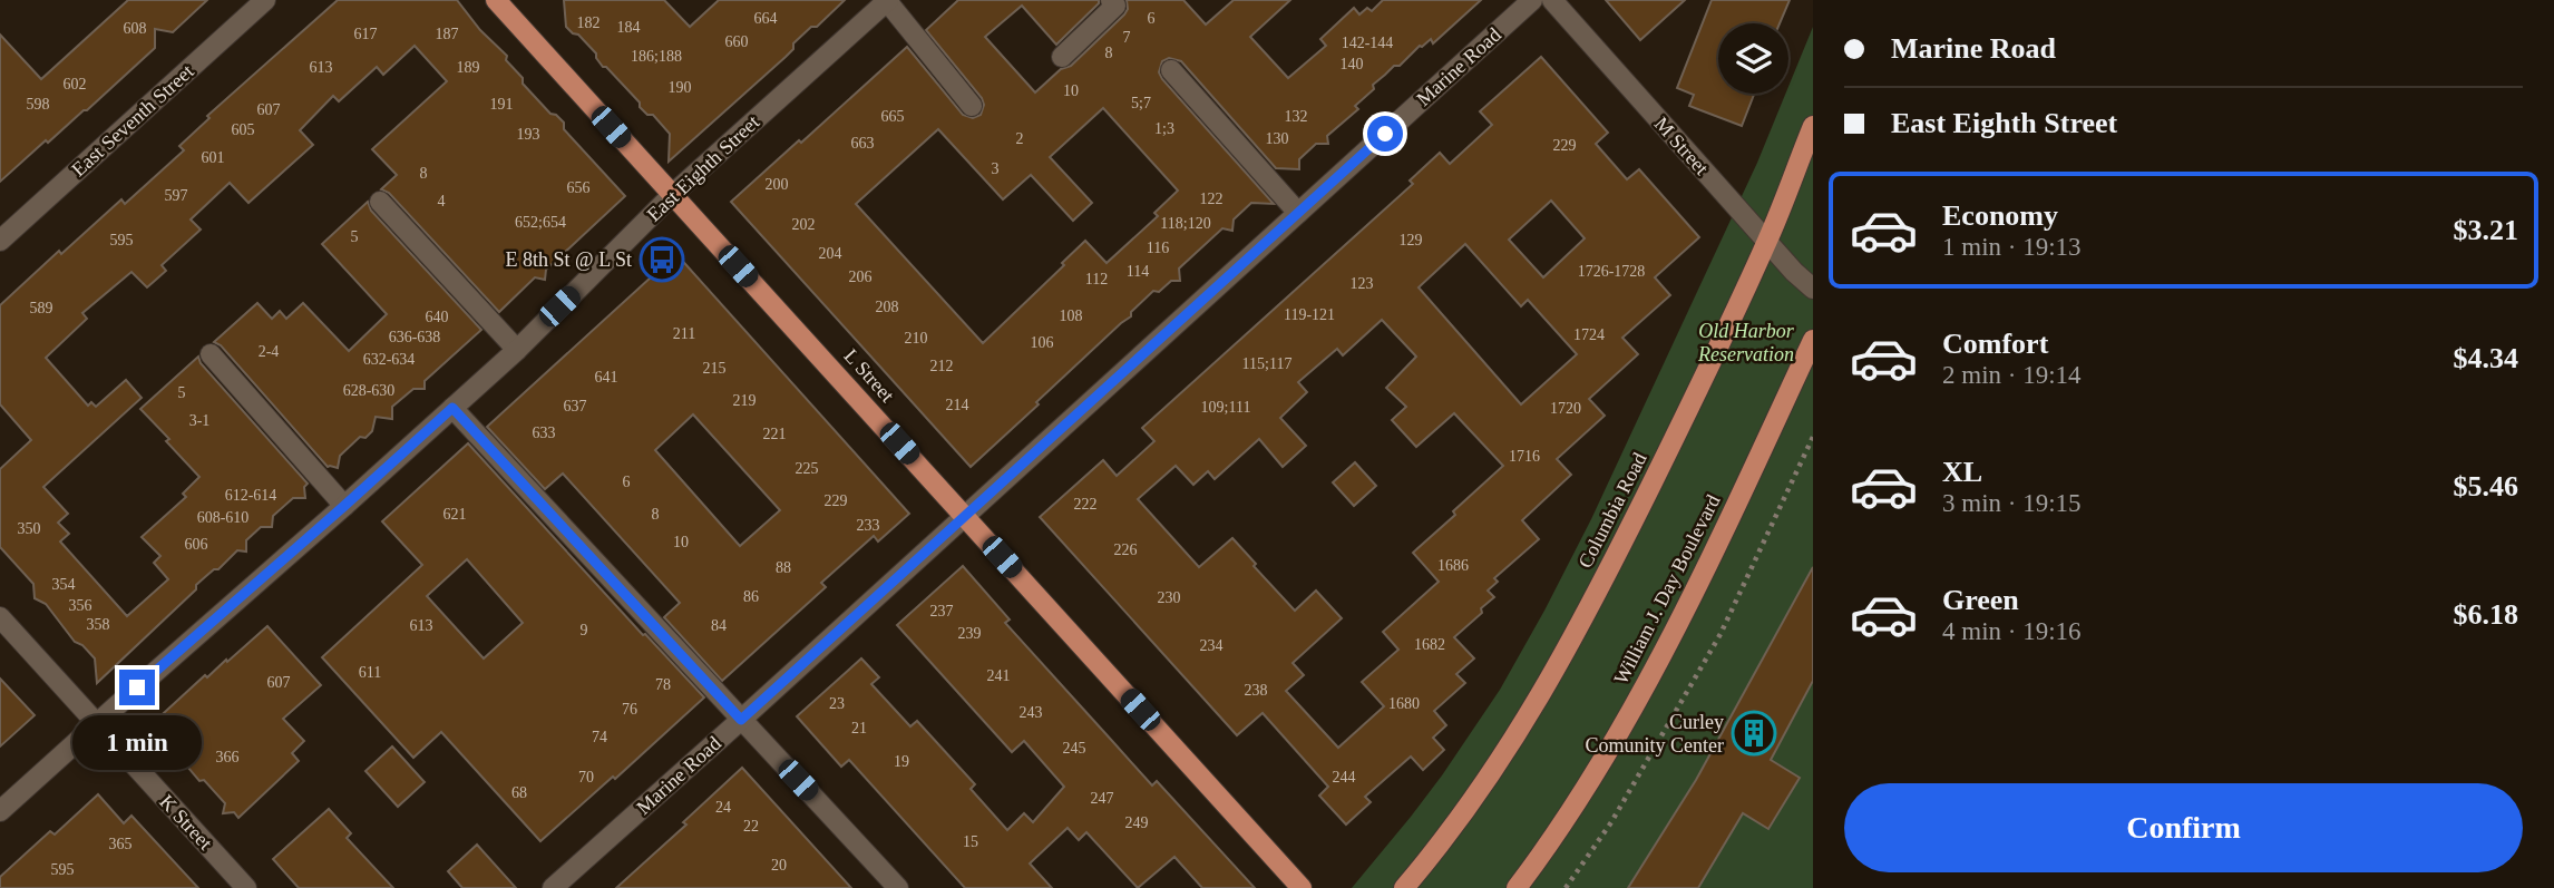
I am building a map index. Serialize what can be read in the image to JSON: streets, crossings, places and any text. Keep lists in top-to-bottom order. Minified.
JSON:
{"streets":{"main road":["L Street","Columbia Road","William J. Day Boulevard"],"street":["Marine Road","East Seventh Street","M Street","East Eighth Street","K Street"]},"crossings":[["Marine Road","L Street"],["M Street","Columbia Road"],["East Eighth Street","L Street"],["East Eighth Street","K Street"]],"parks":["Old Harbor Reservation"],"places":{"bus stop":["E 8th St @ L St"],"building":["Curley Comunity Center"]},"house_numbers":["664","6","182","184","608","617","187","7","660","142-144","8","186;188","140","613","189","602","190","10","5;7","598","191","607","665","132","1;3","605","193","2","130","663","229","601","3","8","200","656","597","122","4","652;654","118;120","202","5","595","129","116","204","114","1726-1728","206","112","123","208","589","119-121","108","640","211","1724","636-638","210","106","2-4","632-634","115;117","212","215","641","628-630","5","219","214","637","109;111","1720","3-1","633","221","1716","225","6","612-614","229","222","621","8","608-610","233","350","10","606","226","1686","88","354","86","230","356","237","358","613","84","9","239","1682","234","611","241","607","78","238","23","1680","76","243","21","74","245","366","19","70","244","68","247","24","249","22","15","365","20","595"],"page":{"banner":["Marine Road","East Eighth Street"],"list":[{"name":"Economy","note":"1 min · 19:13","value":"$3.21"},{"name":"Comfort","note":"2 min · 19:14","value":"$4.34"},{"name":"XL","note":"3 min · 19:15","value":"$5.46"},{"name":"Green","note":"4 min · 19:16","value":"$6.18"}],"bubble":"1 min","buttons":"Confirm"}}
